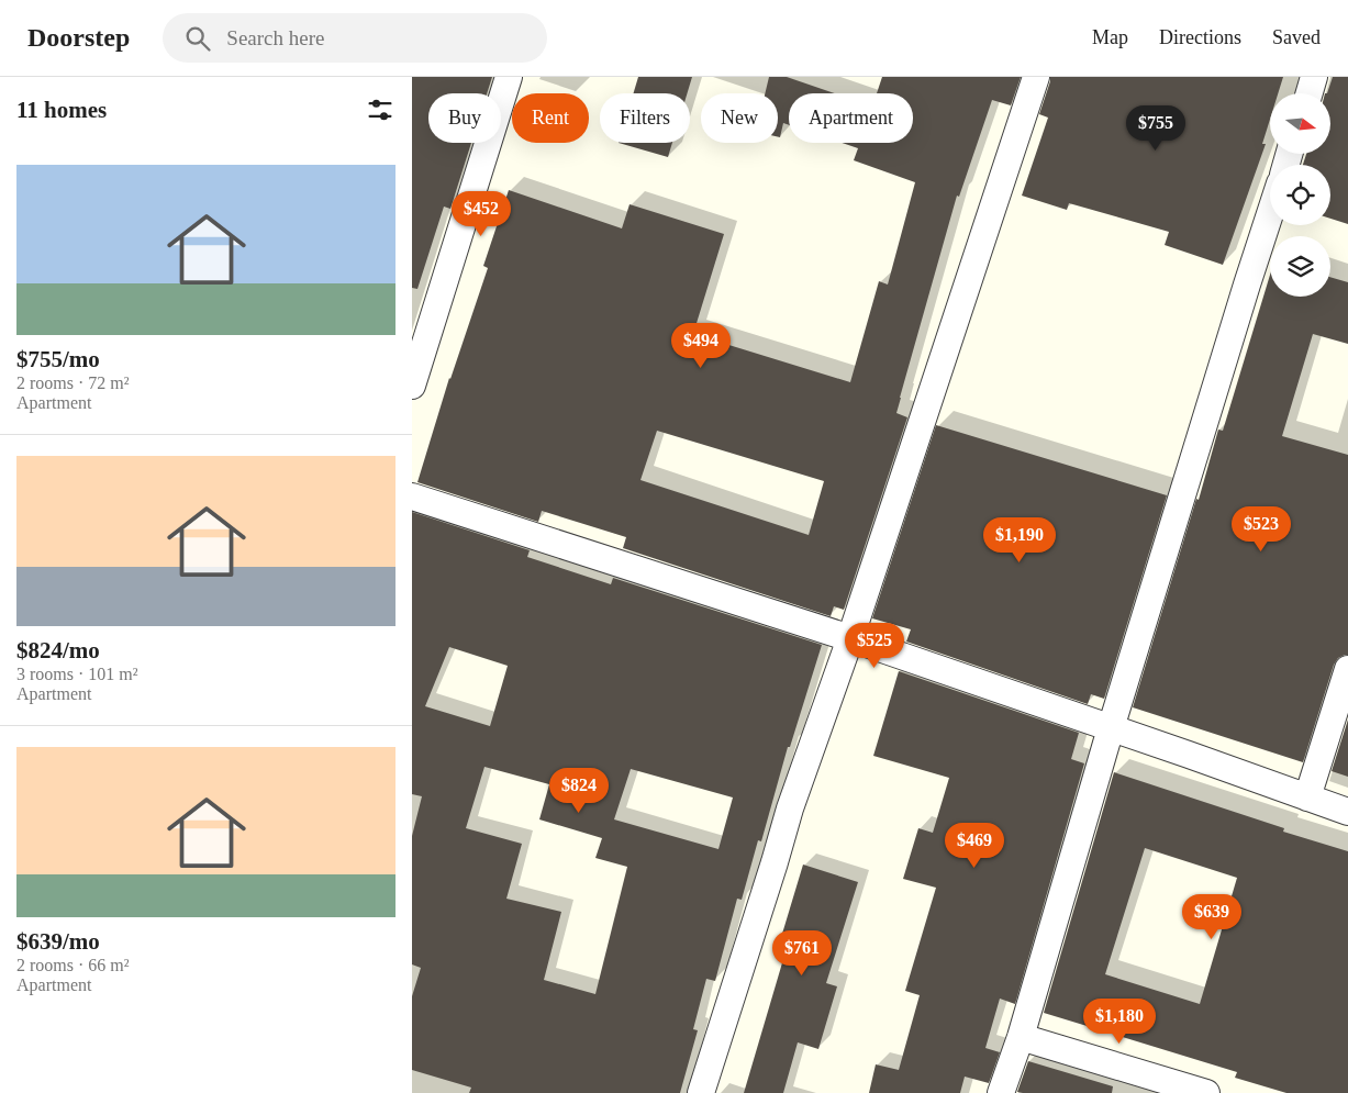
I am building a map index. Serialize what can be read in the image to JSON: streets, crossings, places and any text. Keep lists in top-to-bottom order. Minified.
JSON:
{"north":"right","page":{"header":"Doorstep","search":"Search here","nav":["Map","Directions","Saved"],"heading":"11 homes","chip":["Buy","Rent","Filters","New","Apartment"],"price":["$755","$452","$494","$523","$1,190","$525","$824","$469","$639","$761","$1,180"],"list":[{"name":"$755/mo","note":"2 rooms · 72 m² · Apartment"},{"name":"$824/mo","note":"3 rooms · 101 m² · Apartment"},{"name":"$639/mo","note":"2 rooms · 66 m² · Apartment"}]}}
